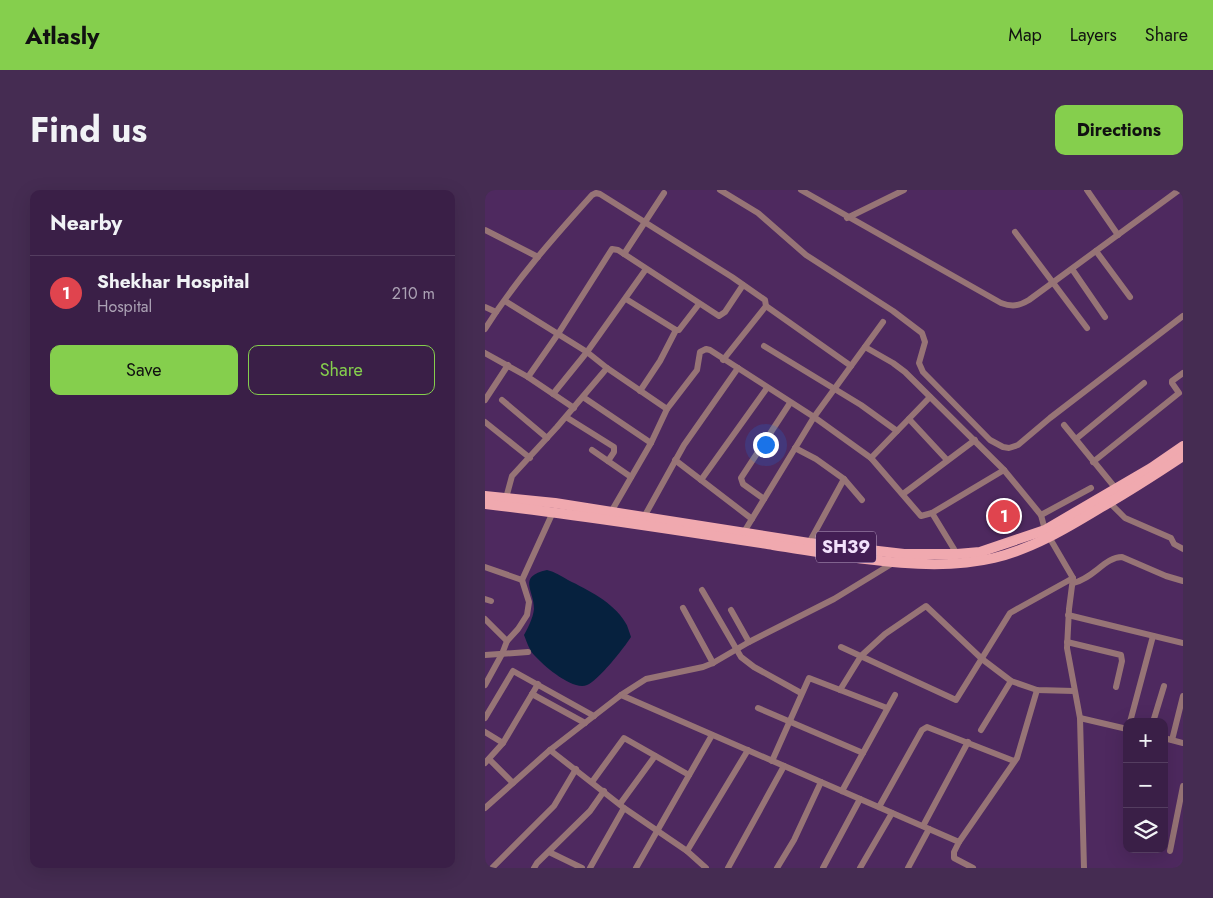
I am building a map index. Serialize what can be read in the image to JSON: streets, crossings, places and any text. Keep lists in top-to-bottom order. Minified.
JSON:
{"streets":{"main road":["SH39"]},"page":{"header":"Atlasly","nav":["Map","Layers","Share"],"title":"Find us","buttons":["Directions",["Save","Share"]],"heading":"Nearby","list":[{"mark":"1","name":"Shekhar Hospital","note":"Hospital","value":"210 m"}],"pins":"1","map_buttons":["+","−"]}}
